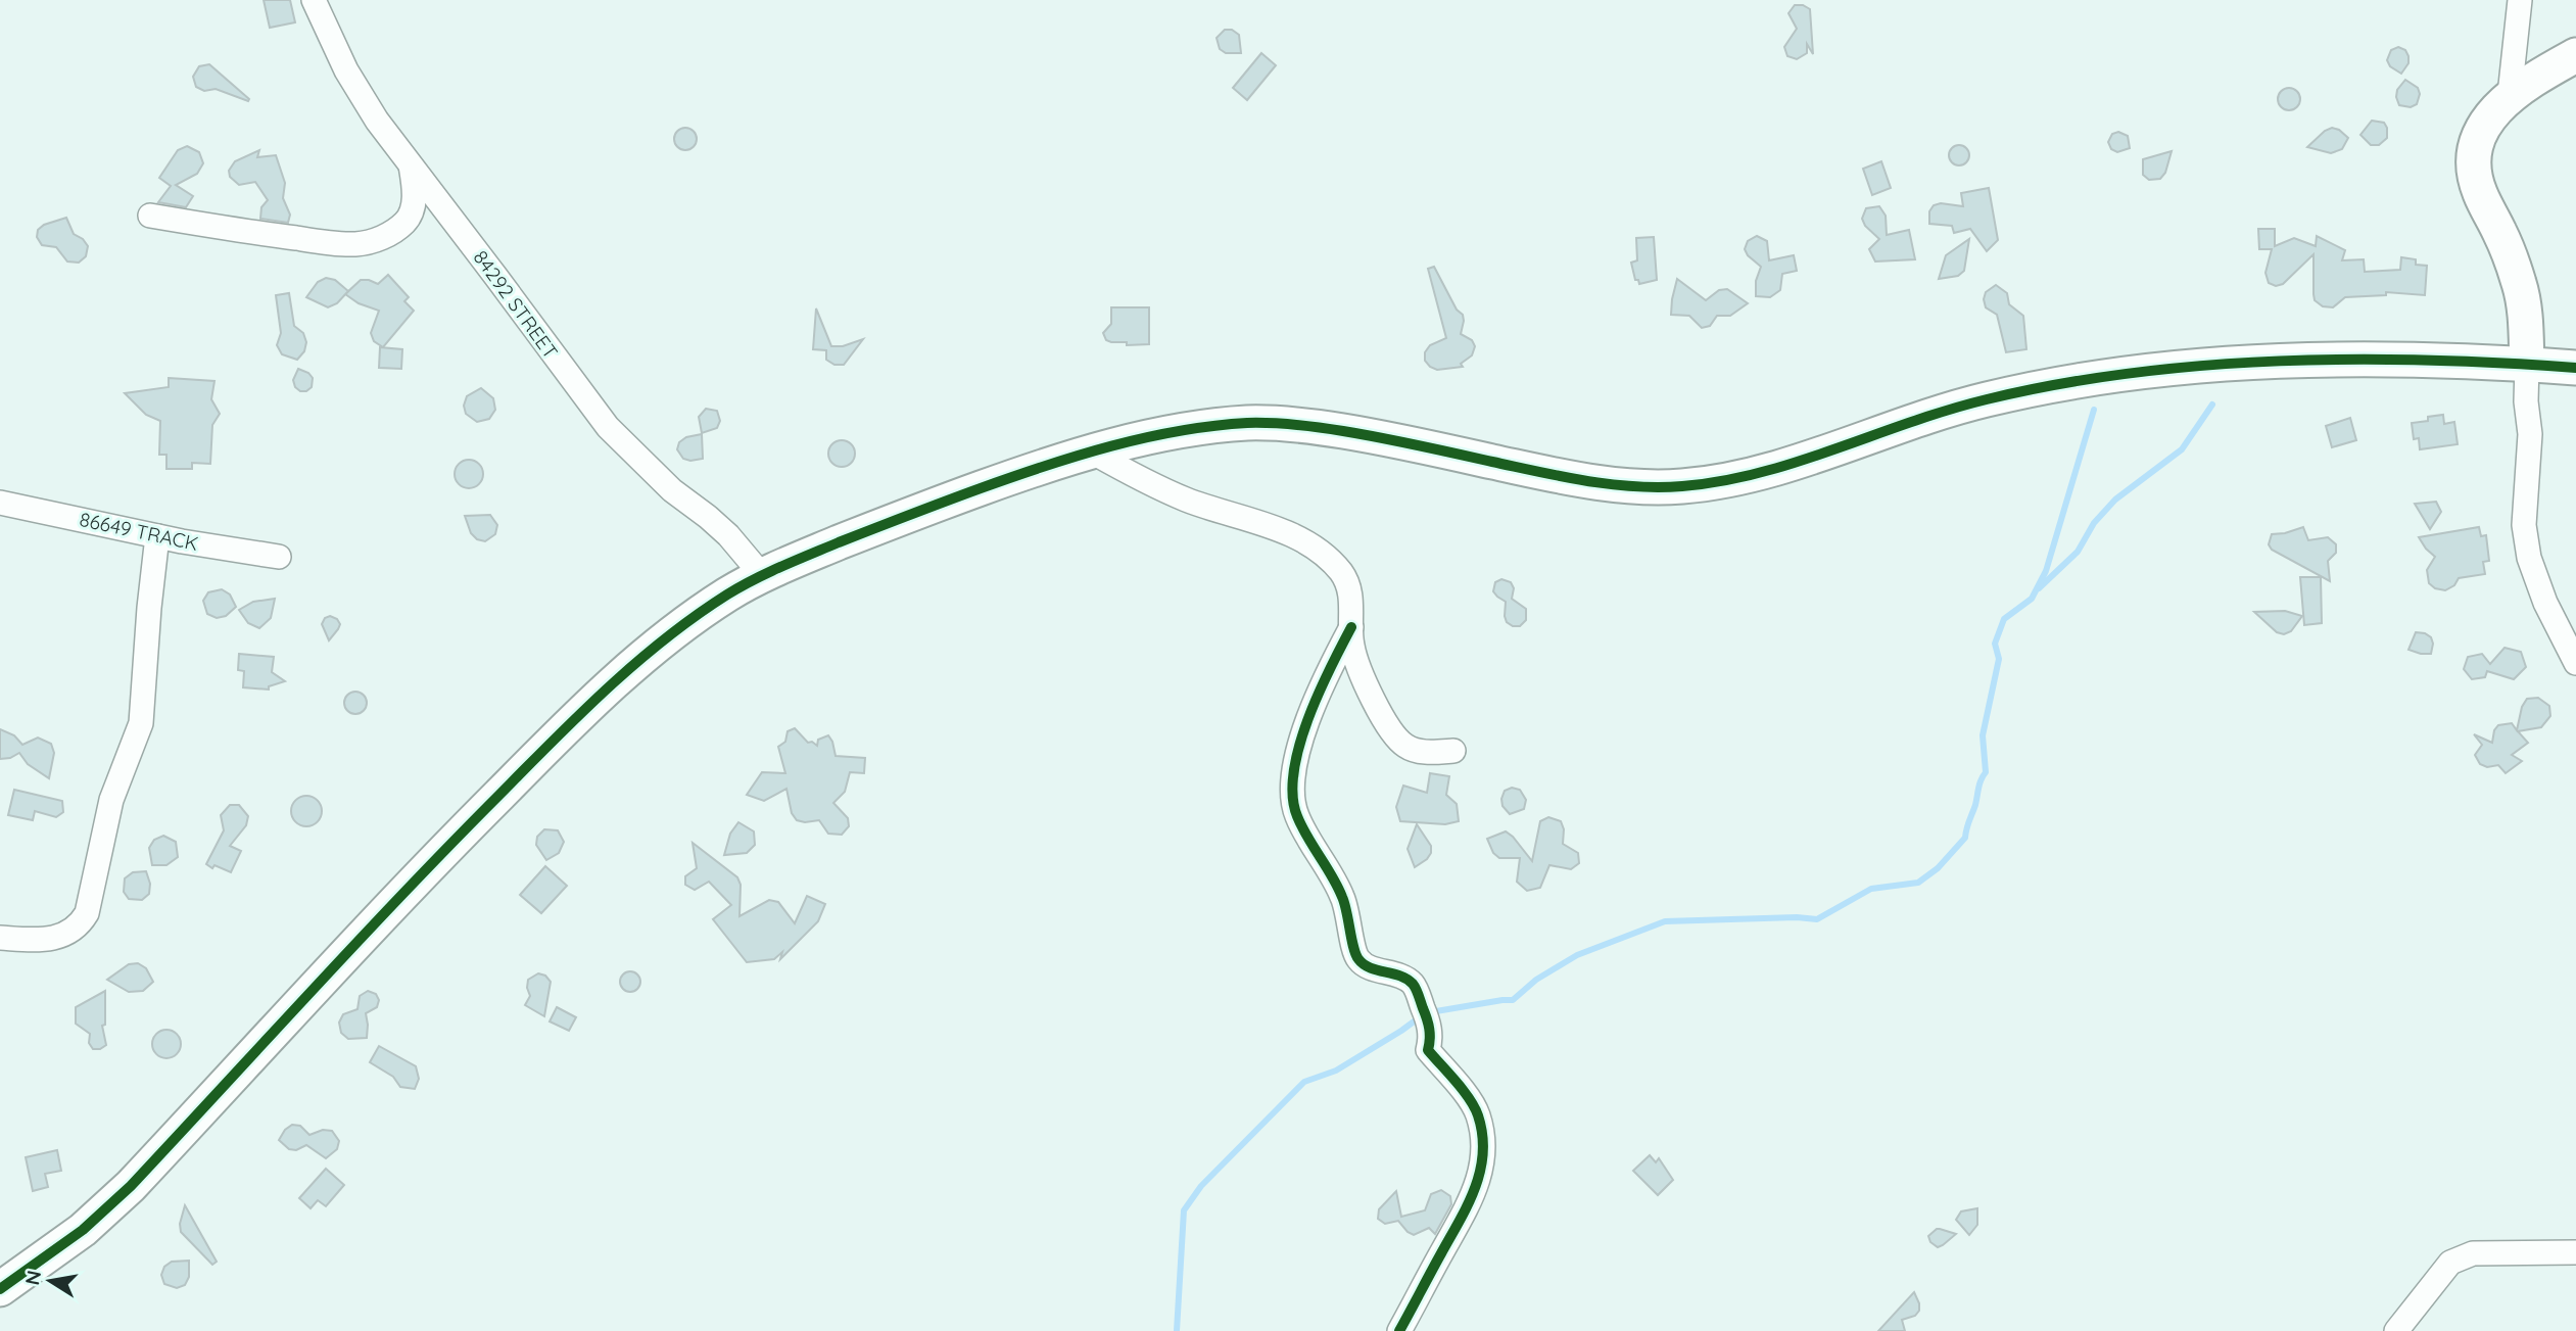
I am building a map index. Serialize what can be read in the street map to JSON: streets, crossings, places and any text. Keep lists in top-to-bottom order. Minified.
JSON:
{"streets":{"street":["84292 STREET","86649 TRACK"]},"north":"left"}
